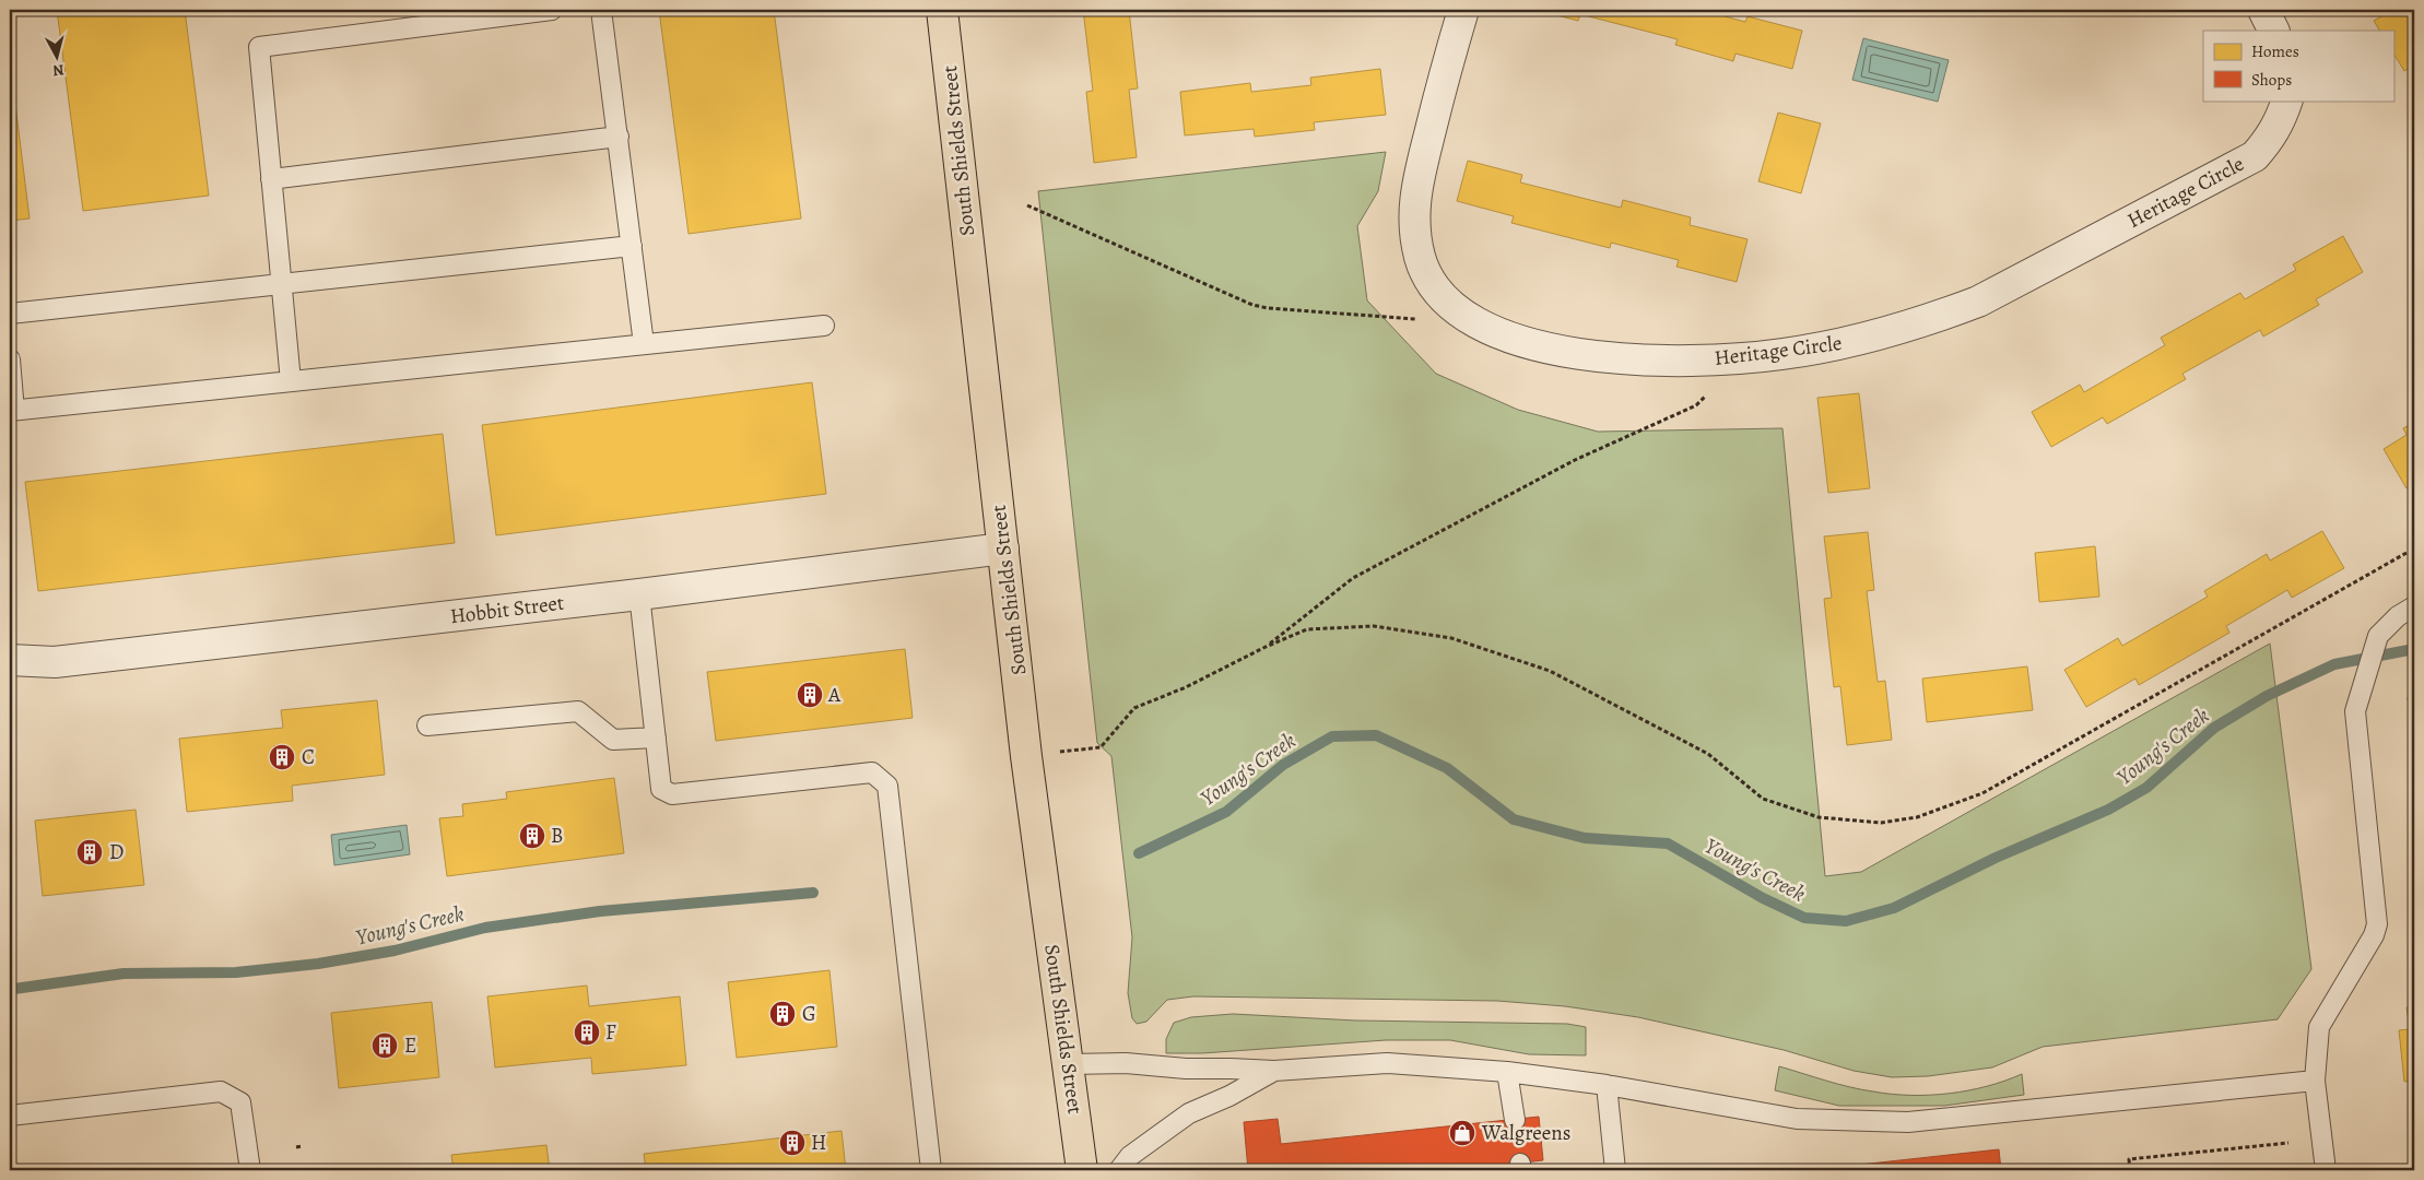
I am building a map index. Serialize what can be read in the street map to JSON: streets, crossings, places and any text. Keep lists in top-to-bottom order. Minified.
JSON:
{"streets":{"main road":["South Shields Street"],"street":["Heritage Circle","Hobbit Street"]},"crossings":[["South Shields Street","Hobbit Street"]],"water":["Young's Creek"],"places":{"building":["A","C","B","D","G","F","E","H"],"shop":["Walgreens"]},"legend":["Homes","Shops"],"north":"bottom"}
